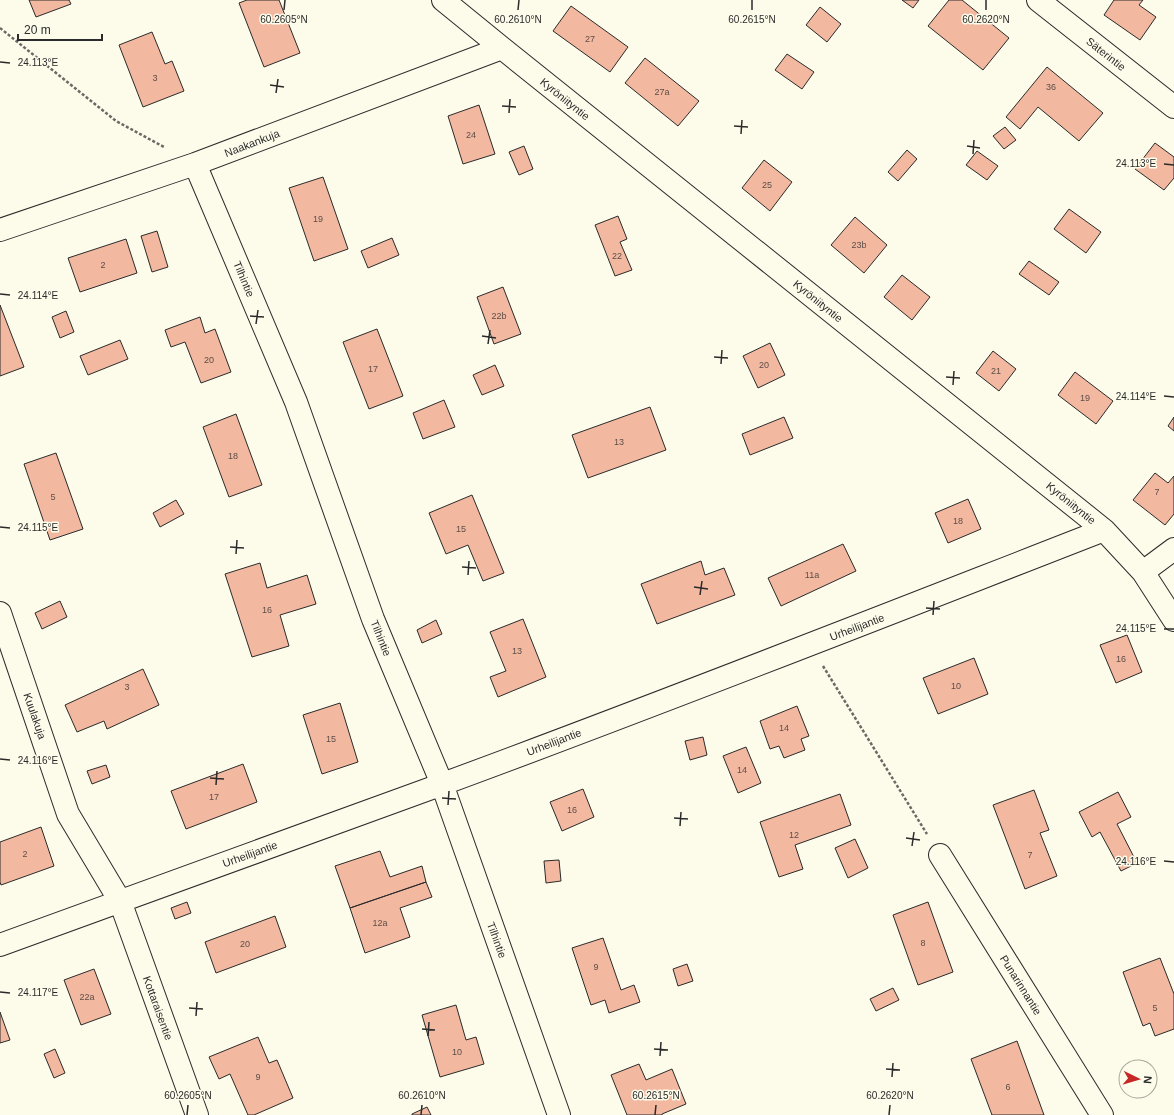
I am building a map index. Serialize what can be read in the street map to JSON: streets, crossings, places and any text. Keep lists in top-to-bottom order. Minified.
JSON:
{"streets":{"street":["Säterintie","Kyröniityntie","Naakankuja","Tilhintie","Urheilijantie","Kuulakuja","Punarinnantie","Kottaraisentie"]},"crossings":[["Kyröniityntie","Naakankuja"],["Kyröniityntie","Urheilijantie"],["Naakankuja","Tilhintie"],["Tilhintie","Urheilijantie"],["Urheilijantie","Kuulakuja"],["Urheilijantie","Kottaraisentie"],["Kuulakuja","Kottaraisentie"]],"house_numbers":["27","3","36","27a","24","25","19","23b","22","2","22b","20","20","17","21","19","13","18","7","5","18","15","11a","16","13","16","10","3","14","15","14","17","16","12","2","7","12a","8","20","9","22a","5","10","9","6"],"scale_bar":"20 m","north":"right","coordinates":["60.2605°N","60.2610°N","60.2615°N","60.2620°N","24.113°E","24.114°E","24.115°E","24.116°E","24.117°E"]}
